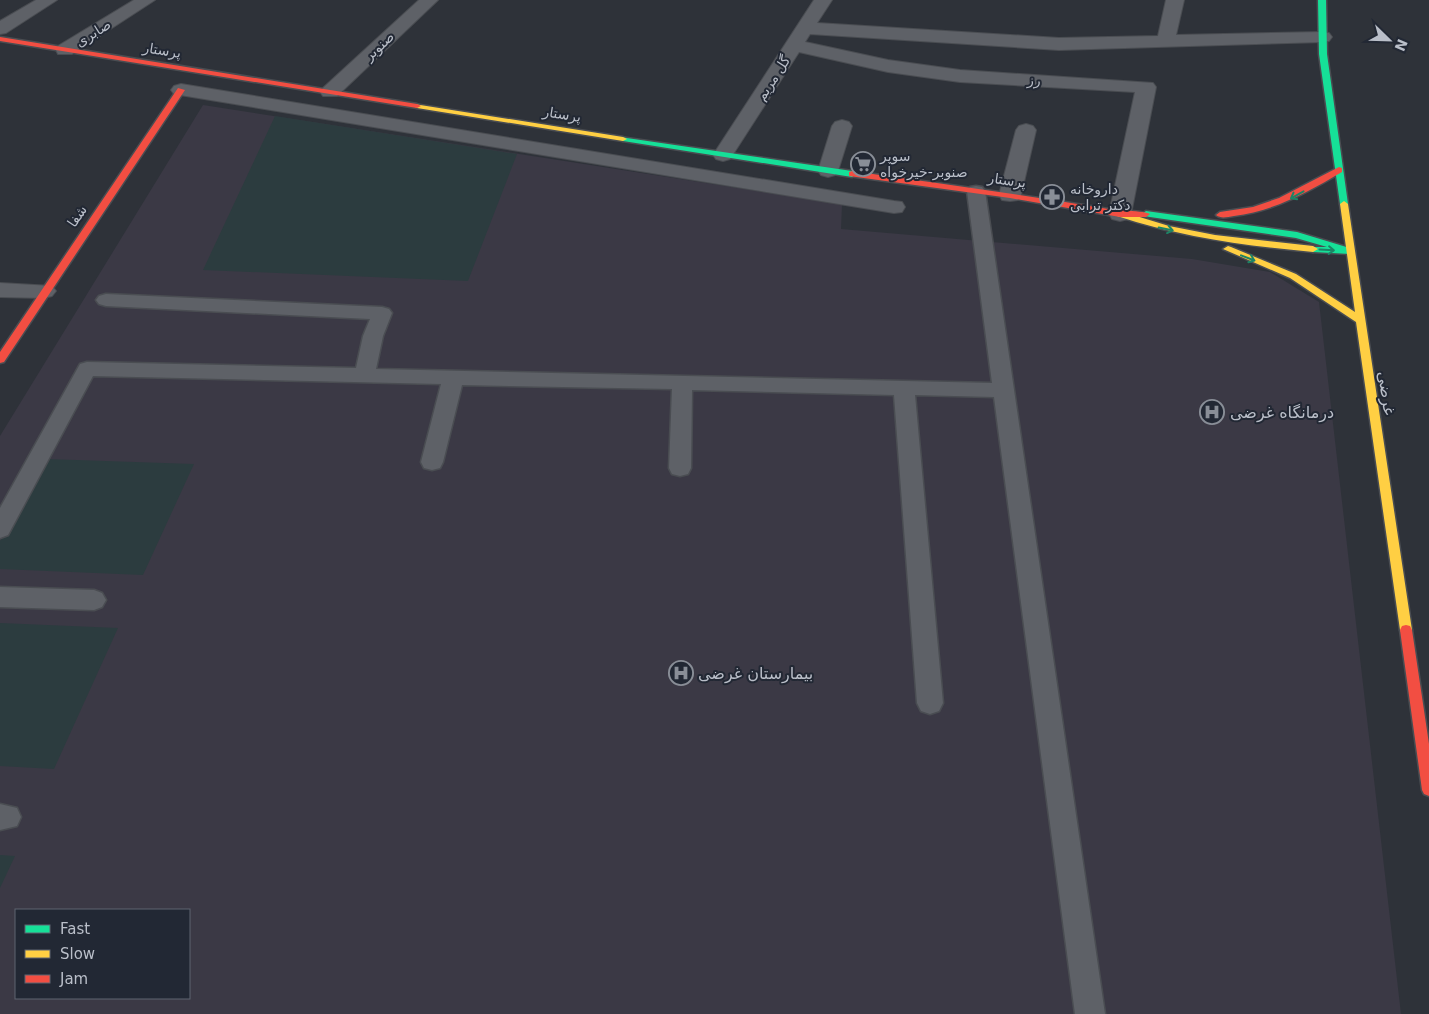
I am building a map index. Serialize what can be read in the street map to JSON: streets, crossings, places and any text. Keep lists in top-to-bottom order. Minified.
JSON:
{"streets":{"main road":["پرستار","شفا","غرضی"],"street":["صابری","صنوبر","گل مریم","رز"]},"crossings":[["صابری","پرستار"],["صنوبر","پرستار"],["پرستار","گل مریم"],["پرستار","رز"],["گل مریم","رز"]],"places":{"supermarket":["سوپر صنوبر-خیرخواه"],"pharmacy":["داروخانه دکتر ترابی"],"hospital":["درمانگاه غرضی","بیمارستان غرضی"]},"legend":["Fast","Slow","Jam"],"north":"bottom right"}
